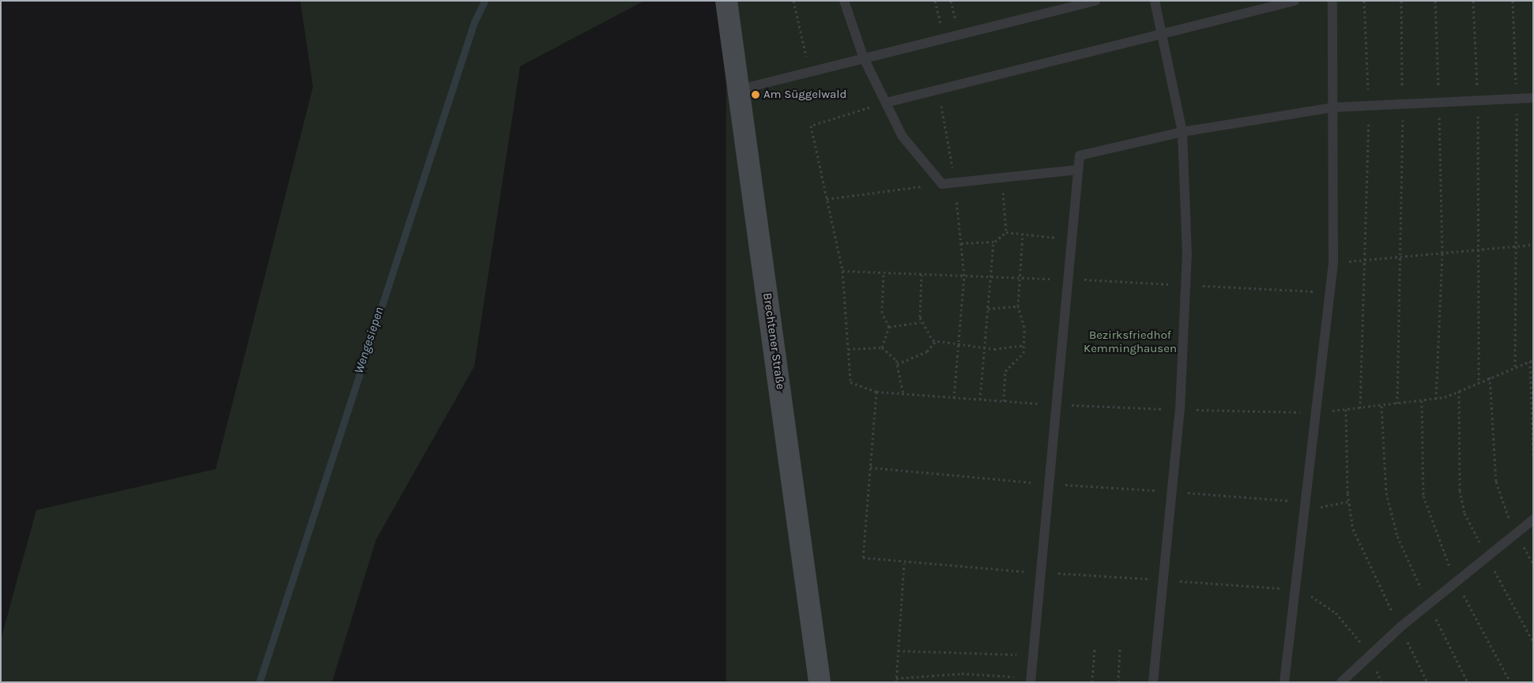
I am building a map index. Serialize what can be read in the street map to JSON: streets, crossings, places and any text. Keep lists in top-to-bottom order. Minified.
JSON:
{"streets":{"street":["Brechtener Straße"]},"water":["Wengesiepen"],"parks":["Bezirksfriedhof Kemminghausen"],"places":["Am Süggelwald"]}
